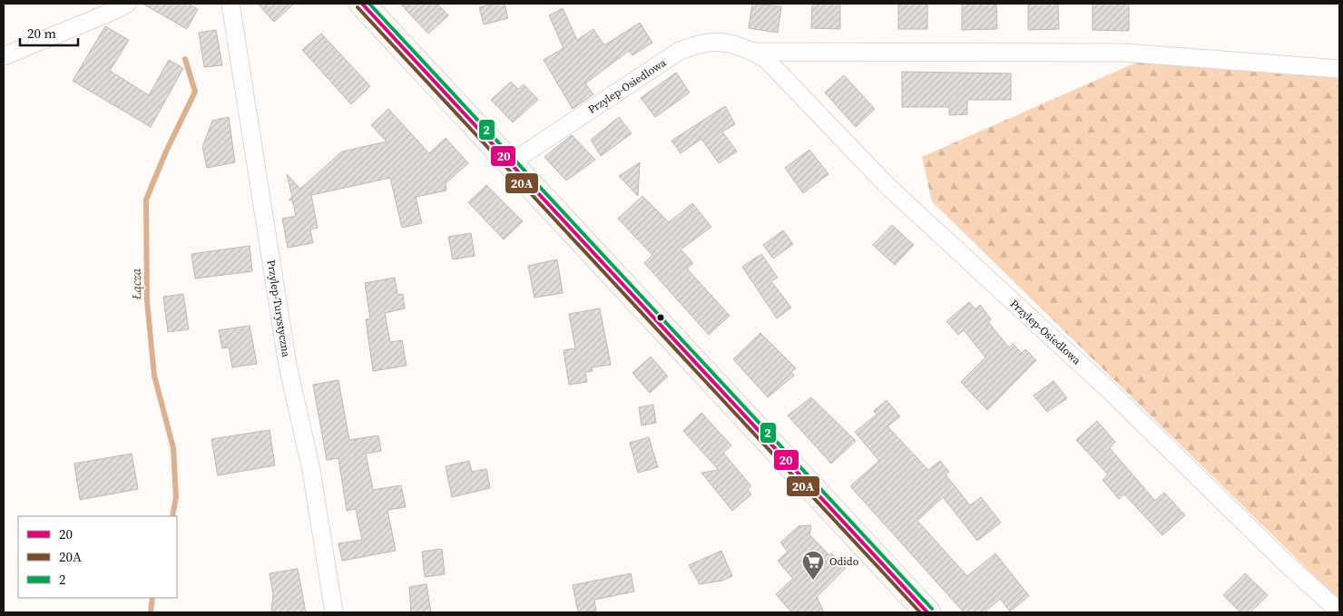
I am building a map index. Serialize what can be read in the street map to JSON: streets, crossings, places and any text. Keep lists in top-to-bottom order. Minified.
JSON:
{"streets":{"street":["Przylep-Osiedlowa","Przylep-Turystyczna"]},"water":["Łącza"],"places":{"supermarket":["Odido"]},"lines":["transit line 20","transit line 2","transit line 20A"],"legend":["20","20A","2"],"scale_bar":"20 m"}
